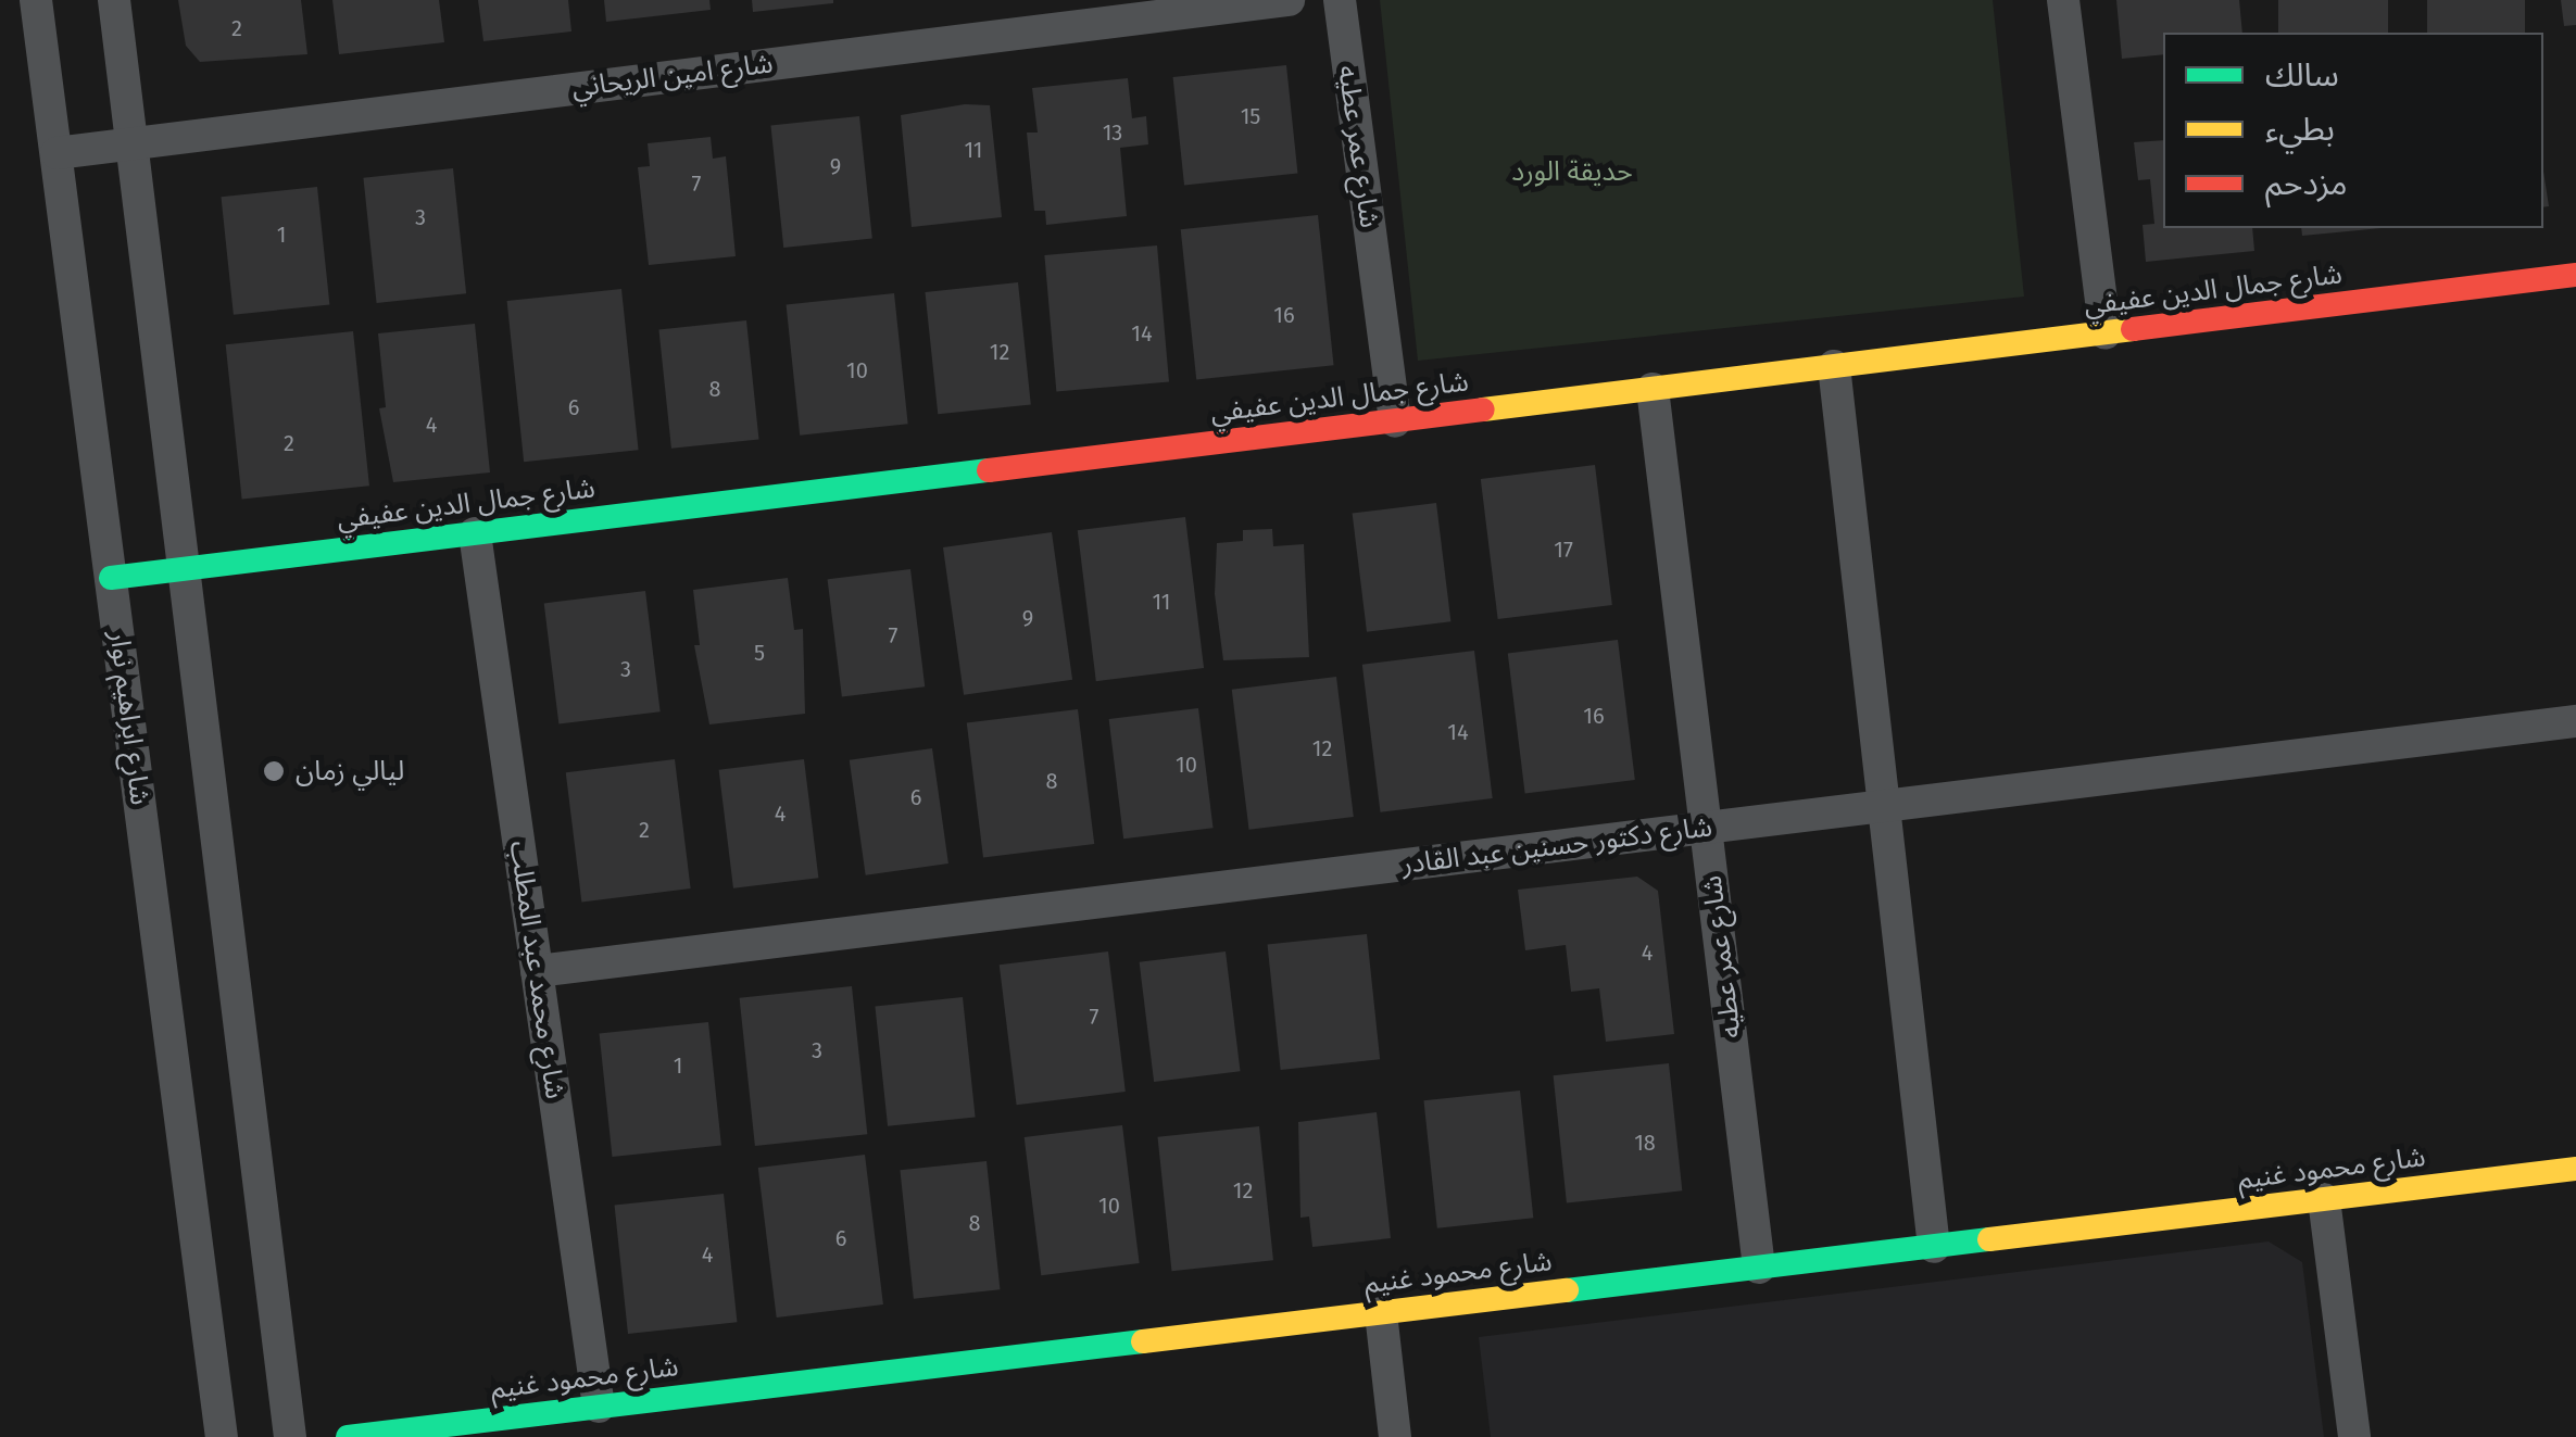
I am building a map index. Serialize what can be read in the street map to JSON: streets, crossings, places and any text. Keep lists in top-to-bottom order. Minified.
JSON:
{"streets":{"street":["شارع امين الريحاني","شارع عمر عطيه","شارع جمال الدين عفيفي","شارع ابراهيم نوار","شارع دكتور حسنين عبد القادر","شارع محمد عبد المطلب","شارع محمود غنيم"]},"crossings":[["شارع امين الريحاني","شارع ابراهيم نوار"],["شارع عمر عطيه","شارع جمال الدين عفيفي"],["شارع عمر عطيه","شارع دكتور حسنين عبد القادر"],["شارع عمر عطيه","شارع محمود غنيم"],["شارع جمال الدين عفيفي","شارع ابراهيم نوار"],["شارع جمال الدين عفيفي","شارع محمد عبد المطلب"],["شارع دكتور حسنين عبد القادر","شارع محمد عبد المطلب"],["شارع محمد عبد المطلب","شارع محمود غنيم"]],"parks":["حديقة الورد"],"places":["ليالي زمان"],"house_numbers":["2","15","13","11","9","7","3","1","16","14","12","10","8","6","4","2","17","11","9","7","5","3","16","14","12","10","8","6","4","2","4","7","3","1","18","12","10","8","6","4"],"legend":["سالك","بطيء","مزدحم"]}
